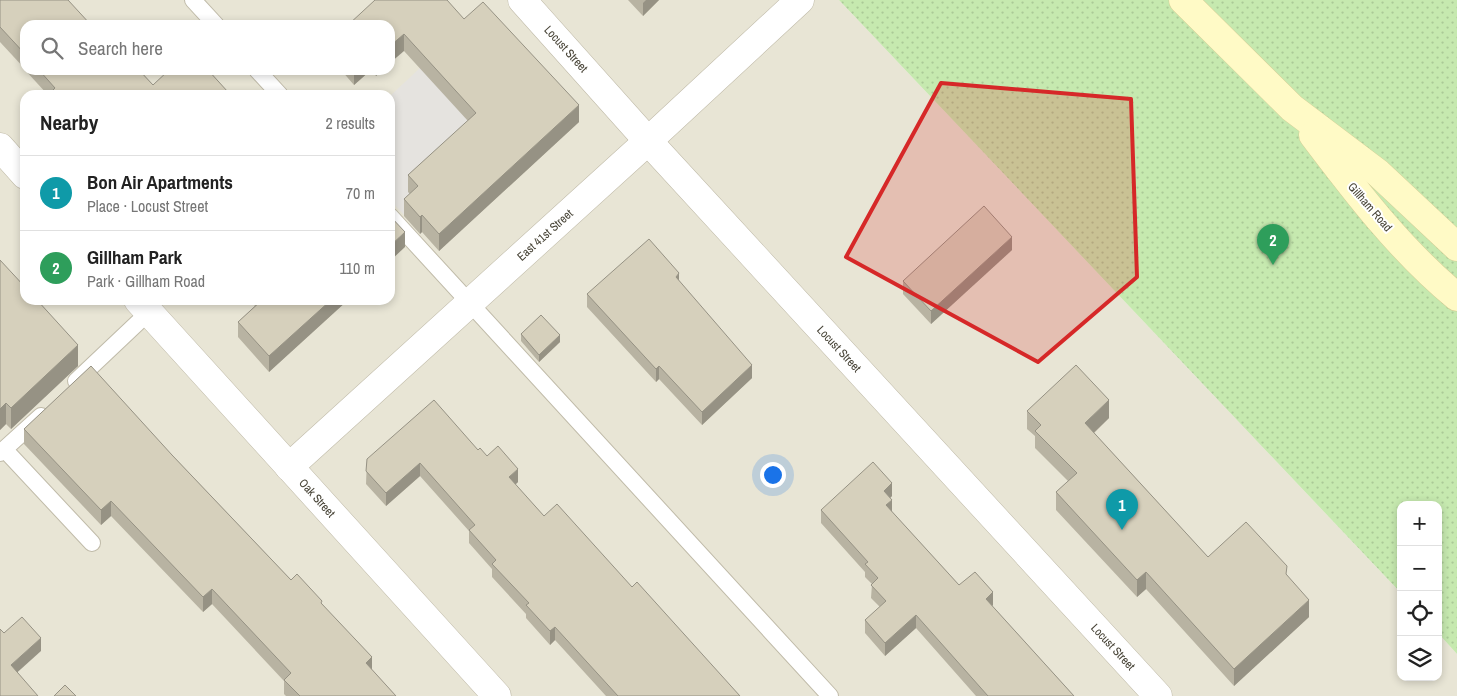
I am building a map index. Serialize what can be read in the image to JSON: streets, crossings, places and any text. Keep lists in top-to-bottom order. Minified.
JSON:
{"streets":{"main road":["Gillham Road"],"street":["Locust Street","East 41st Street","Oak Street"]},"crossings":[["Locust Street","East 41st Street"],["East 41st Street","Oak Street"]],"page":{"search":"Search here","heading":["Nearby","2 results"],"list":[{"mark":"1","name":"Bon Air Apartments","note":"Place · Locust Street","value":"70 m"},{"mark":"2","name":"Gillham Park","note":"Park · Gillham Road","value":"110 m"}],"pins":["2","1"],"map_buttons":["+","−"]}}
